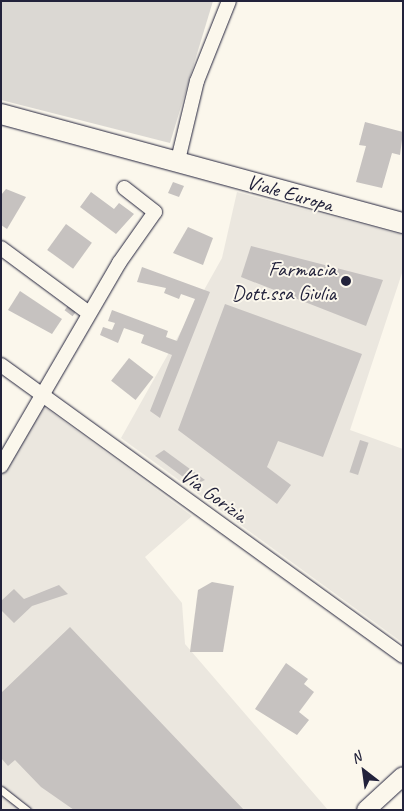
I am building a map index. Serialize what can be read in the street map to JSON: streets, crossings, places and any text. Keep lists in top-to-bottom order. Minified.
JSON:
{"streets":{"main road":["Viale Europa"],"street":["Via Gorizia"]},"places":["Farmacia Dott.ssa Giulia"],"north":"top left"}
